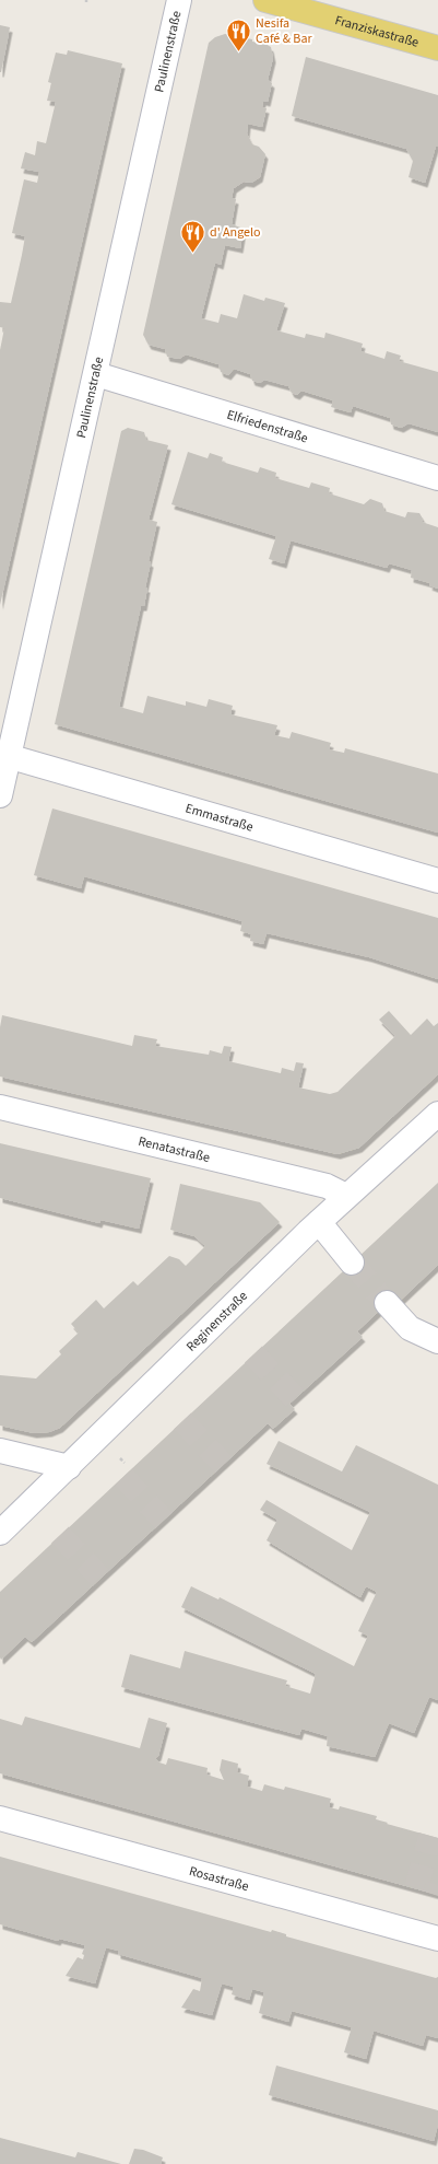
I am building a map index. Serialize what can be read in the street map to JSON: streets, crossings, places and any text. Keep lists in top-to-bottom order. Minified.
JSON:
{"streets":{"main road":["Franziskastraße"],"street":["Paulinenstraße","Elfriedenstraße","Emmastraße","Renatastraße","Reginenstraße","Rosastraße"]},"crossings":[["Paulinenstraße","Elfriedenstraße"],["Paulinenstraße","Emmastraße"],["Renatastraße","Reginenstraße"]],"places":{"restaurant":["Nesifa Café & Bar","d' Angelo"]}}
